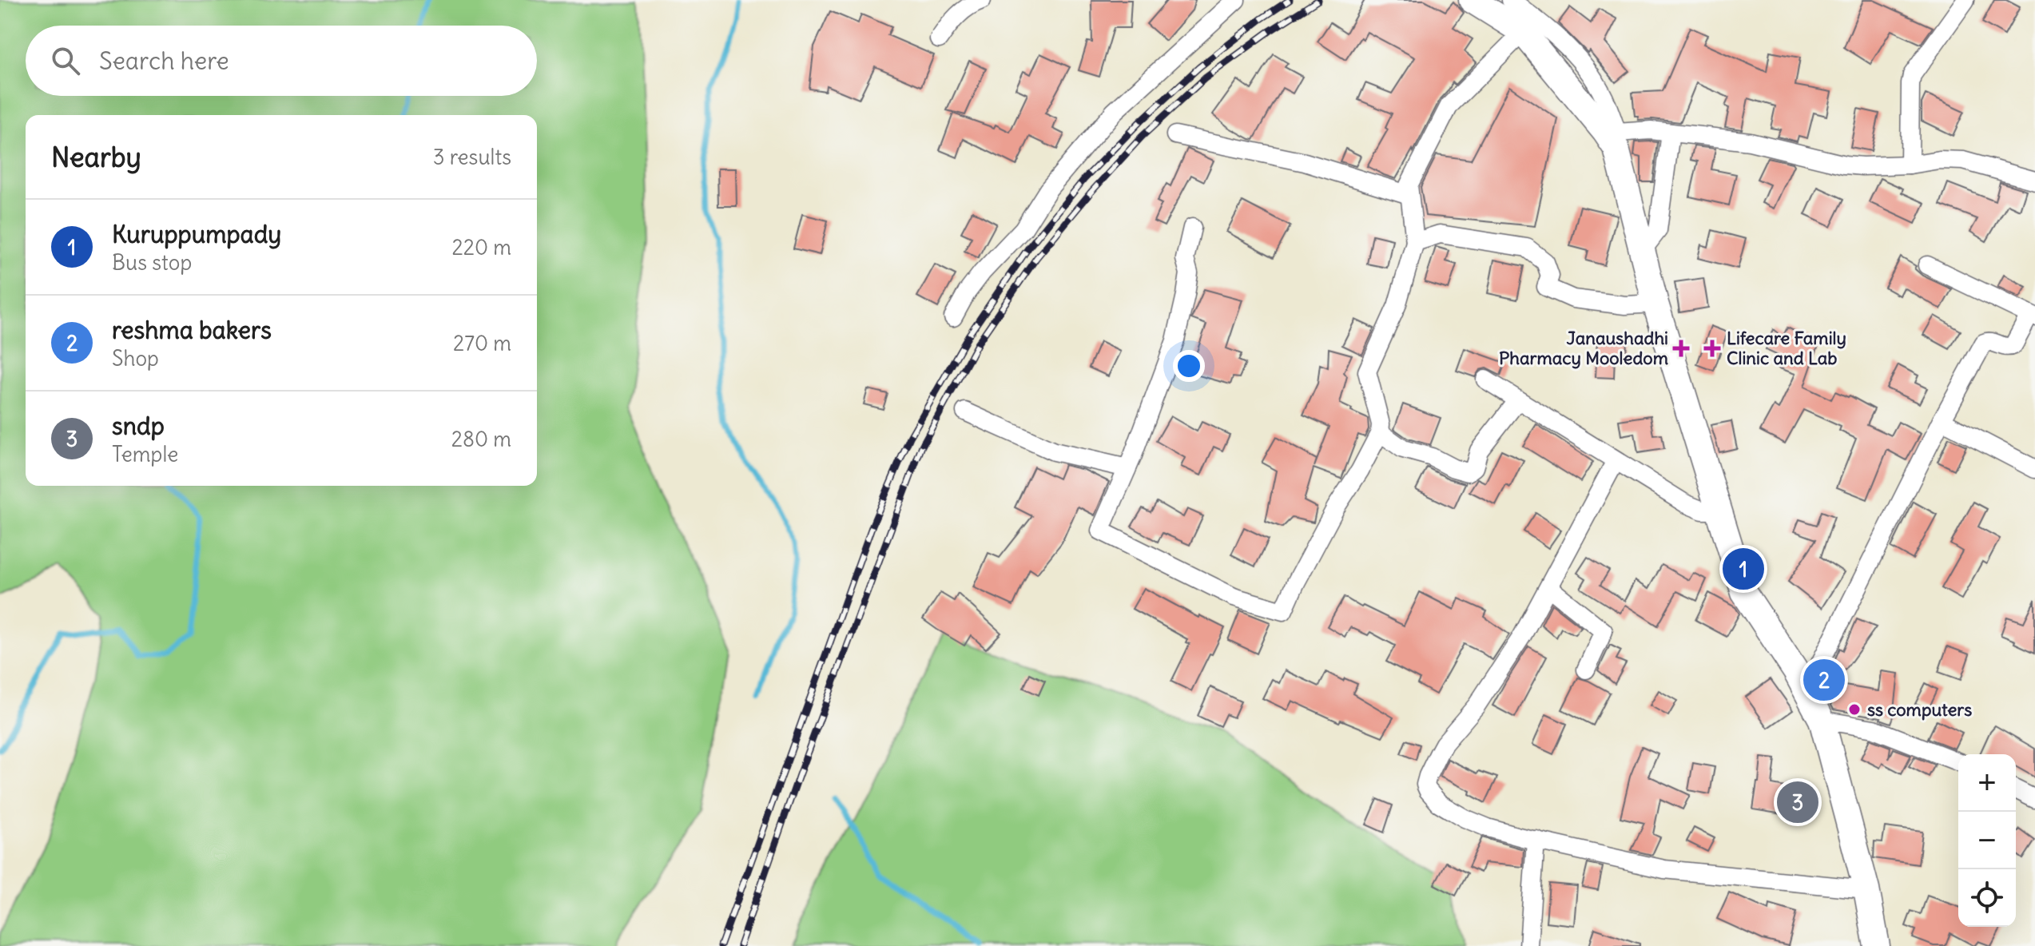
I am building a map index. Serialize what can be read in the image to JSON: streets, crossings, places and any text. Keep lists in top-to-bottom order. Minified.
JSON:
{"places":{"health":["Janaushadhi Pharmacy Mooledom","Lifecare Family Clinic and Lab"],"other":["ss computers"]},"page":{"search":"Search here","heading":["Nearby","3 results"],"list":[{"mark":"1","name":"Kuruppumpady","note":"Bus stop","value":"220 m"},{"mark":"2","name":"reshma bakers","note":"Shop","value":"270 m"},{"mark":"3","name":"sndp","note":"Temple","value":"280 m"}],"pins":["1","2","3"],"map_buttons":["+","−"]}}
